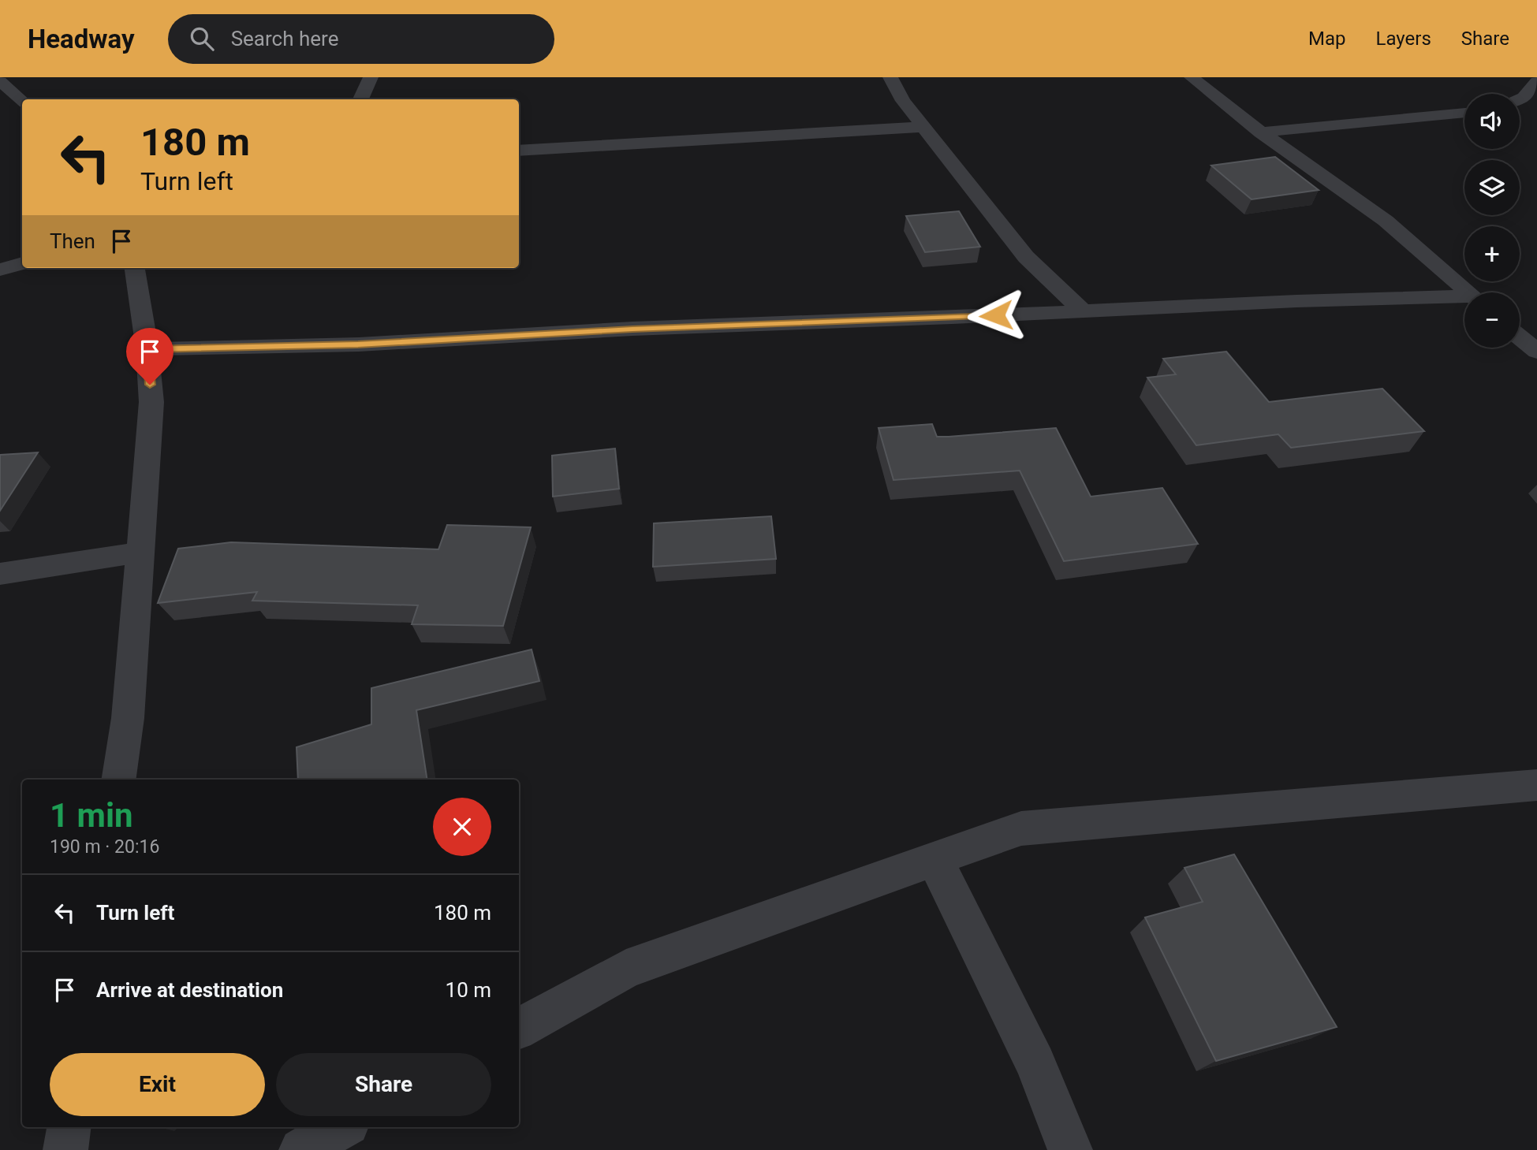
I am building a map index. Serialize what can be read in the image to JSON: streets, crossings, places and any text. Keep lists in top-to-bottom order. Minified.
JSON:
{"page":{"header":"Headway","search":"Search here","nav":["Map","Layers","Share"],"map_buttons":["+","−"],"turn":["180 m","Turn left"],"then":"Then","heading":["1 min","190 m · 20:16"],"list":[{"name":"Turn left","value":"180 m"},{"name":"Arrive at destination","value":"10 m"}],"buttons":["Exit","Share"]}}
